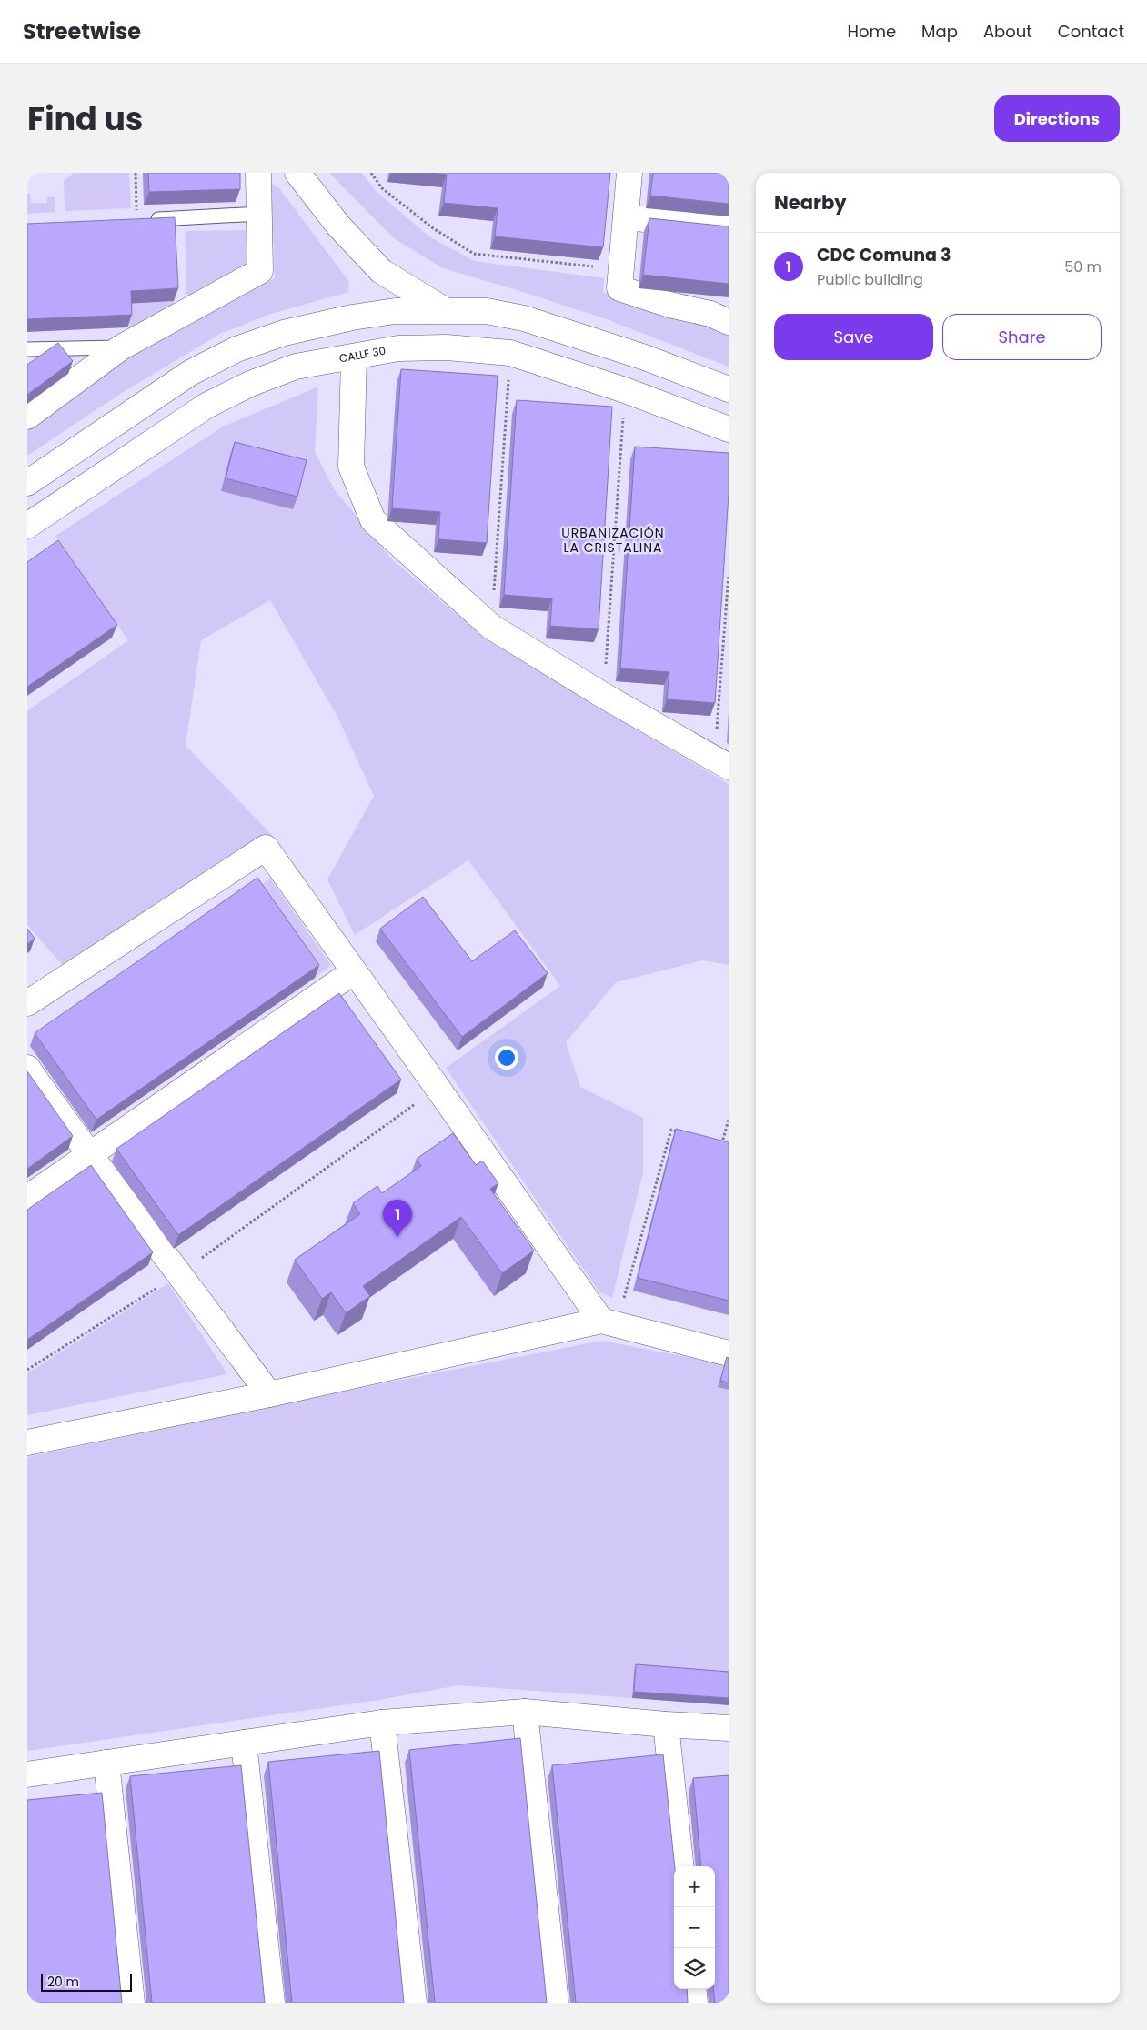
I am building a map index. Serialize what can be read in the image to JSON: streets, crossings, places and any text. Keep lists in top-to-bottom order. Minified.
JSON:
{"streets":{"street":["CALLE 30"]},"districts":["URBANIZACIÓN LA CRISTALINA"],"scale_bar":"20 m","page":{"header":"Streetwise","nav":["Home","Map","About","Contact"],"title":"Find us","buttons":["Directions",["Save","Share"]],"heading":"Nearby","list":[{"mark":"1","name":"CDC Comuna 3","note":"Public building","value":"50 m"}],"pins":"1","map_buttons":["+","−"],"scale":"20 m"}}
